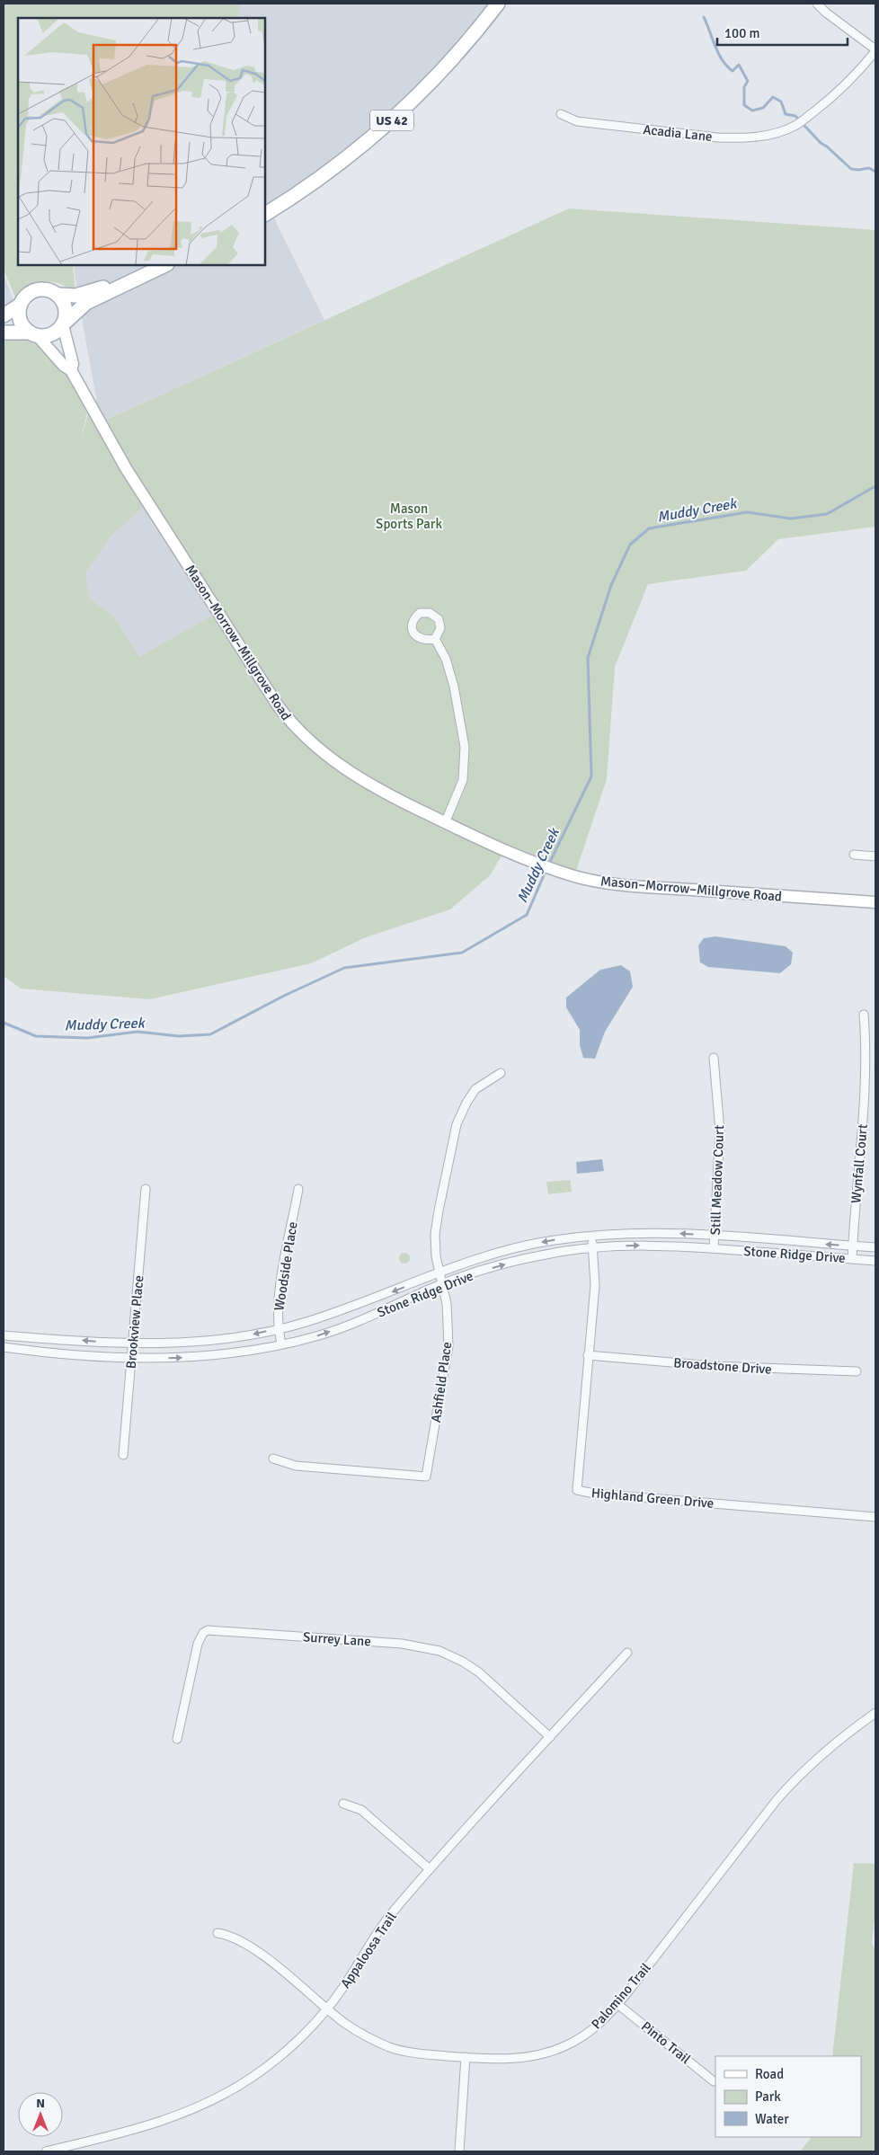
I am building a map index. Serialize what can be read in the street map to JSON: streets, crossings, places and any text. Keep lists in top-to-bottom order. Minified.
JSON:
{"streets":{"main road":["US 42"],"street":["Acadia Lane","Mason–Morrow–Millgrove Road","Wynfall Court","Still Meadow Court","Stone Ridge Drive","Woodside Place","Brookview Place","Broadstone Drive","Ashfield Place","Highland Green Drive","Surrey Lane","Appaloosa Trail","Palomino Trail","Pinto Trail"]},"crossings":[["Wynfall Court","Stone Ridge Drive"],["Still Meadow Court","Stone Ridge Drive"],["Stone Ridge Drive","Woodside Place"],["Stone Ridge Drive","Brookview Place"],["Stone Ridge Drive","Ashfield Place"],["Stone Ridge Drive","Highland Green Drive"],["Broadstone Drive","Highland Green Drive"],["Surrey Lane","Appaloosa Trail"],["Appaloosa Trail","Palomino Trail"],["Palomino Trail","Pinto Trail"]],"water":["Muddy Creek"],"parks":["Mason Sports Park"],"legend":["Road","Park","Water"],"scale_bar":"100 m","north":"top"}
